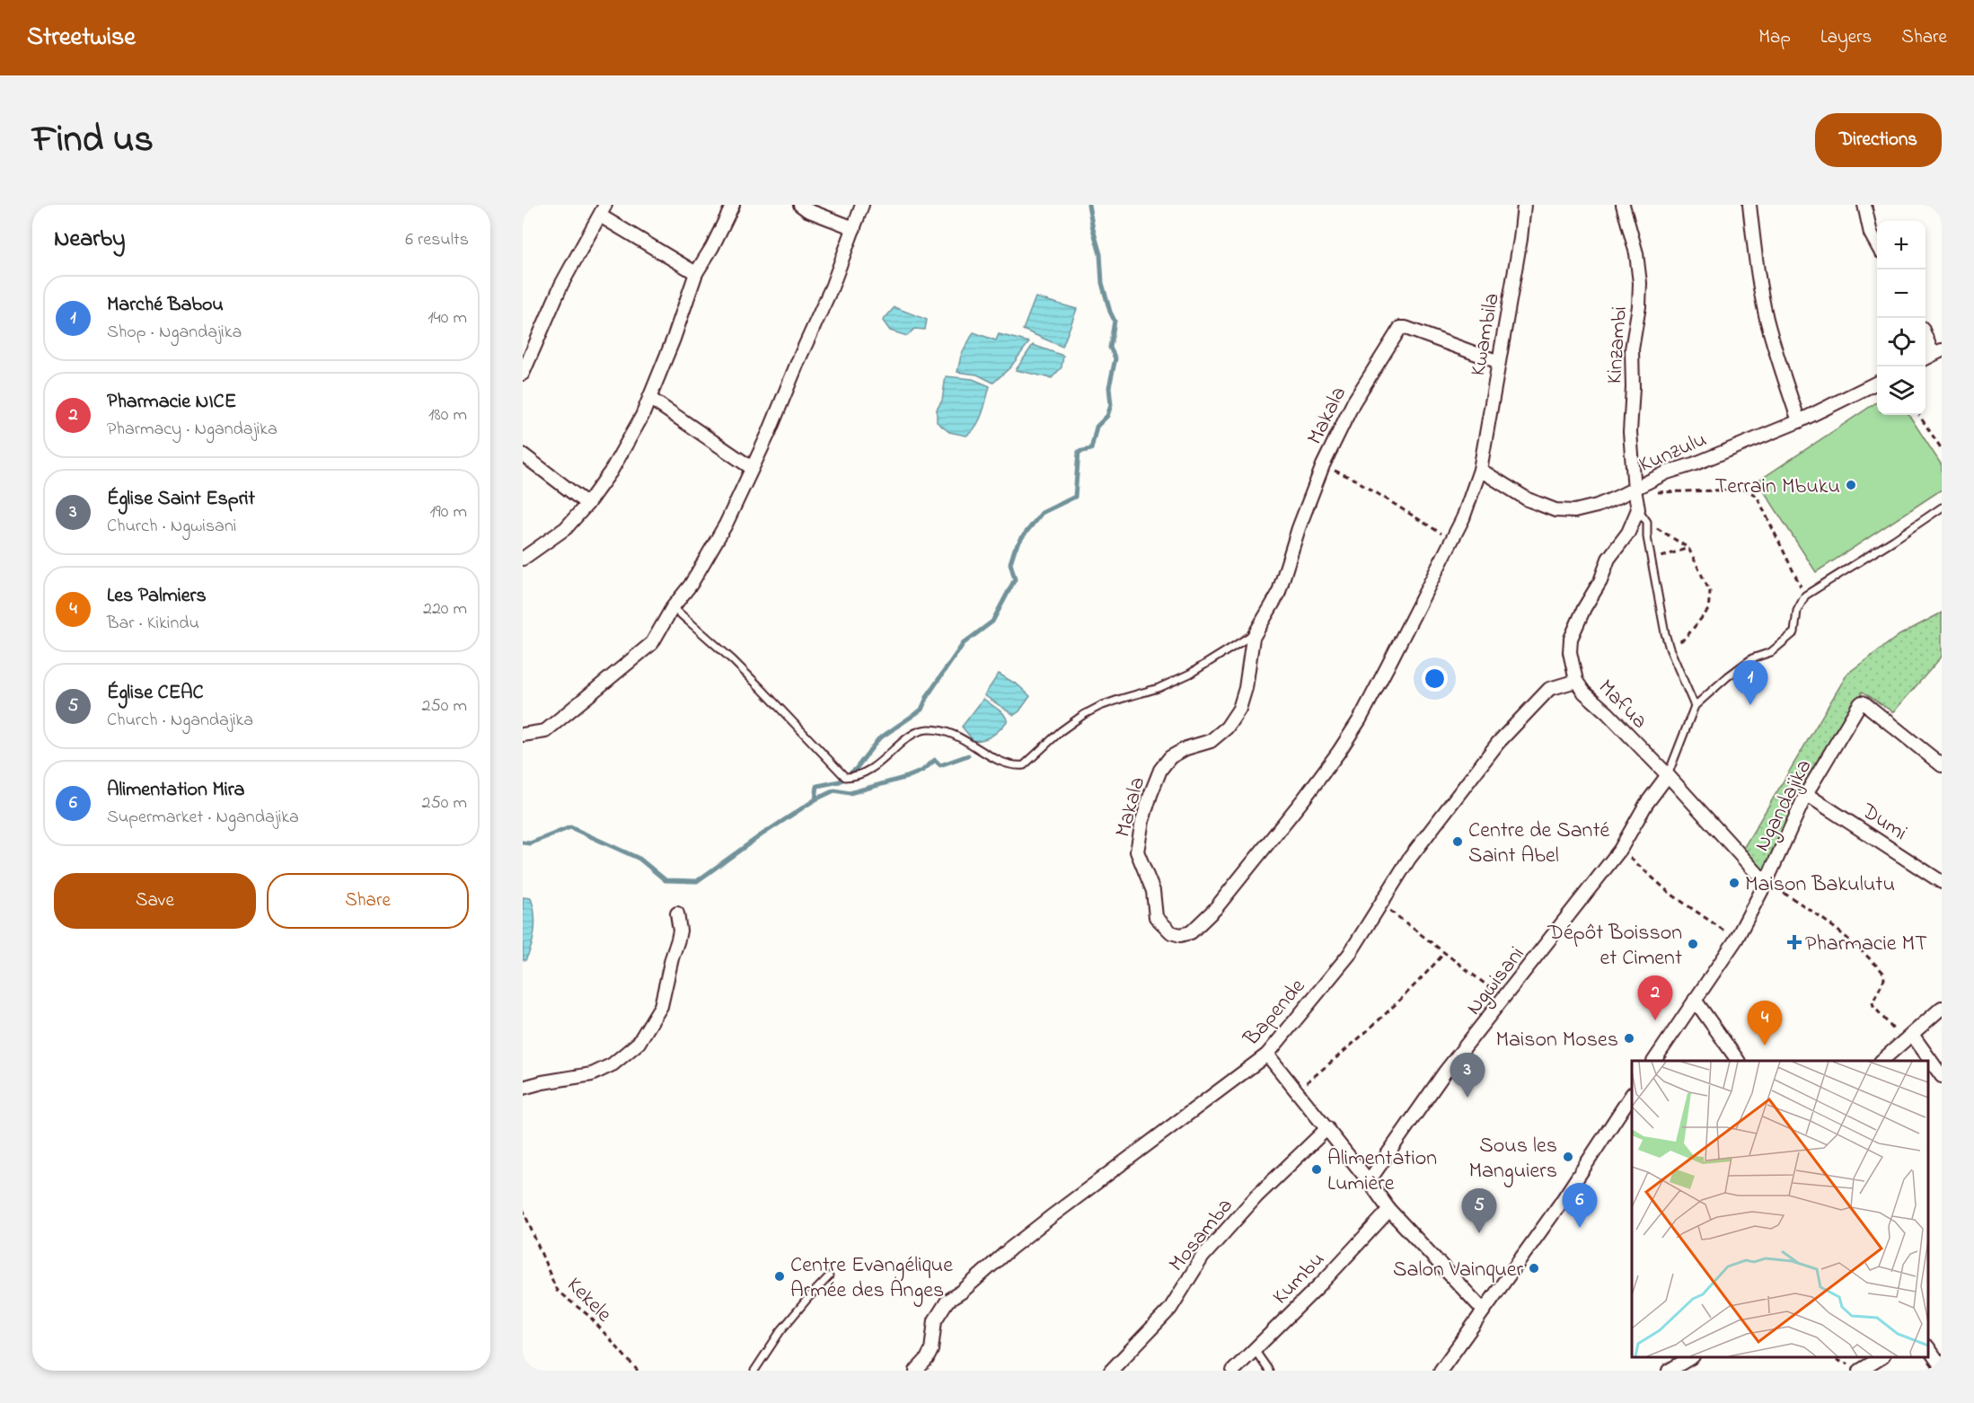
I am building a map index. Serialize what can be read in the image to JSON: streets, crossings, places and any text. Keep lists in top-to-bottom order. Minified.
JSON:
{"streets":{"street":["Kwambila","Kinzambi","Makala","Kunzulu","Mafua","Ngandajika","Dumi","Ngwisani","Bapende","Mosamba","Kumbu"],"path":["Kekele"]},"crossings":[["Kwambila","Makala"],["Kwambila","Kunzulu"],["Kinzambi","Kunzulu"],["Makala","Kunzulu"],["Mafua","Ngandajika"],["Mafua","Ngwisani"],["Mafua","Bapende"],["Ngandajika","Dumi"]],"places":{"other":["Terrain Mbuku","Centre de Santé Saint Abel","Maison Bakulutu","Dépôt Boisson et Ciment","Maison Moses","Sous les Manguiers","Alimentation Lumière","Salon Vainquer","Centre Evangélique Armée des Anges"],"health":["Pharmacie MT"]},"page":{"header":"Streetwise","nav":["Map","Layers","Share"],"title":"Find us","buttons":["Directions",["Save","Share"]],"heading":["Nearby","6 results"],"map_buttons":["+","−"],"list":[{"mark":"1","name":"Marché Babou","note":"Shop · Ngandajika","value":"140 m"},{"mark":"2","name":"Pharmacie NICE","note":"Pharmacy · Ngandajika","value":"180 m"},{"mark":"3","name":"Église Saint Esprit","note":"Church · Ngwisani","value":"190 m"},{"mark":"4","name":"Les Palmiers","note":"Bar · Kikindu","value":"220 m"},{"mark":"5","name":"Église CEAC","note":"Church · Ngandajika","value":"250 m"},{"mark":"6","name":"Alimentation Mira","note":"Supermarket · Ngandajika","value":"250 m"}],"pins":["1","2","4","3","6","5"]}}
